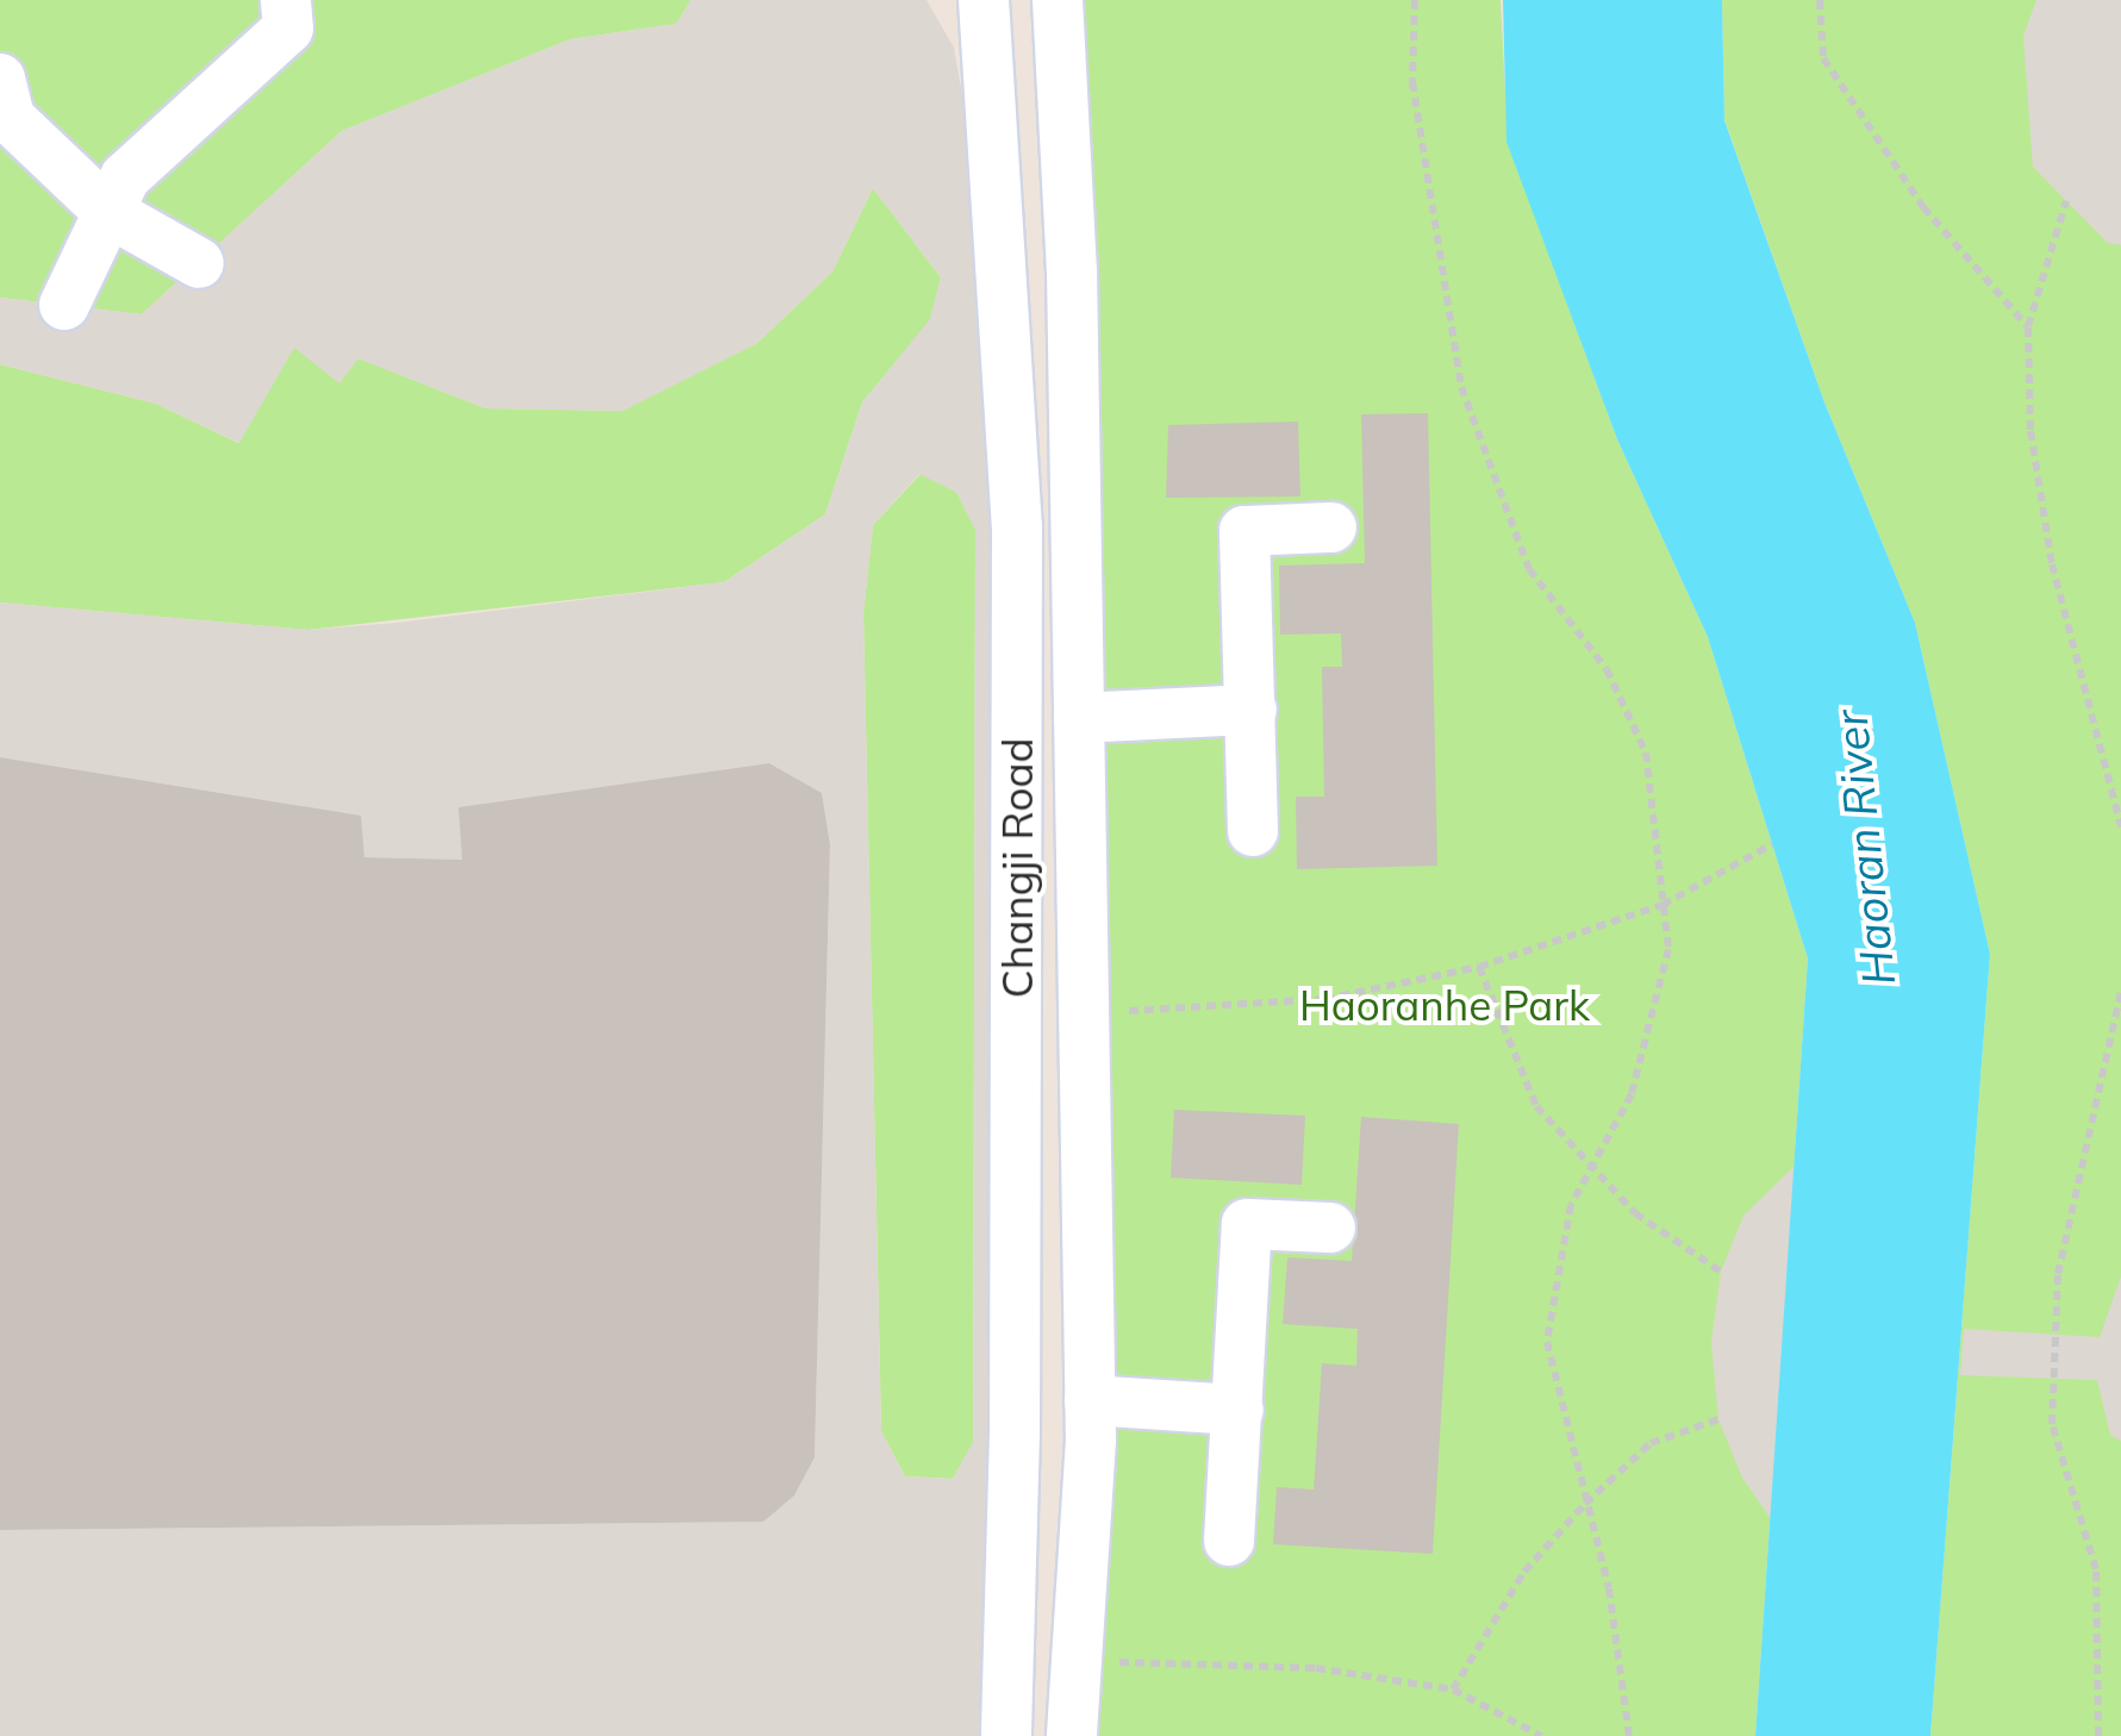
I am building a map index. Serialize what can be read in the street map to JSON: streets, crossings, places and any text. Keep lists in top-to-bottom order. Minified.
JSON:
{"streets":{"street":["Changji Road"]},"water":["Haoran River"],"parks":["Haoranhe Park"]}
